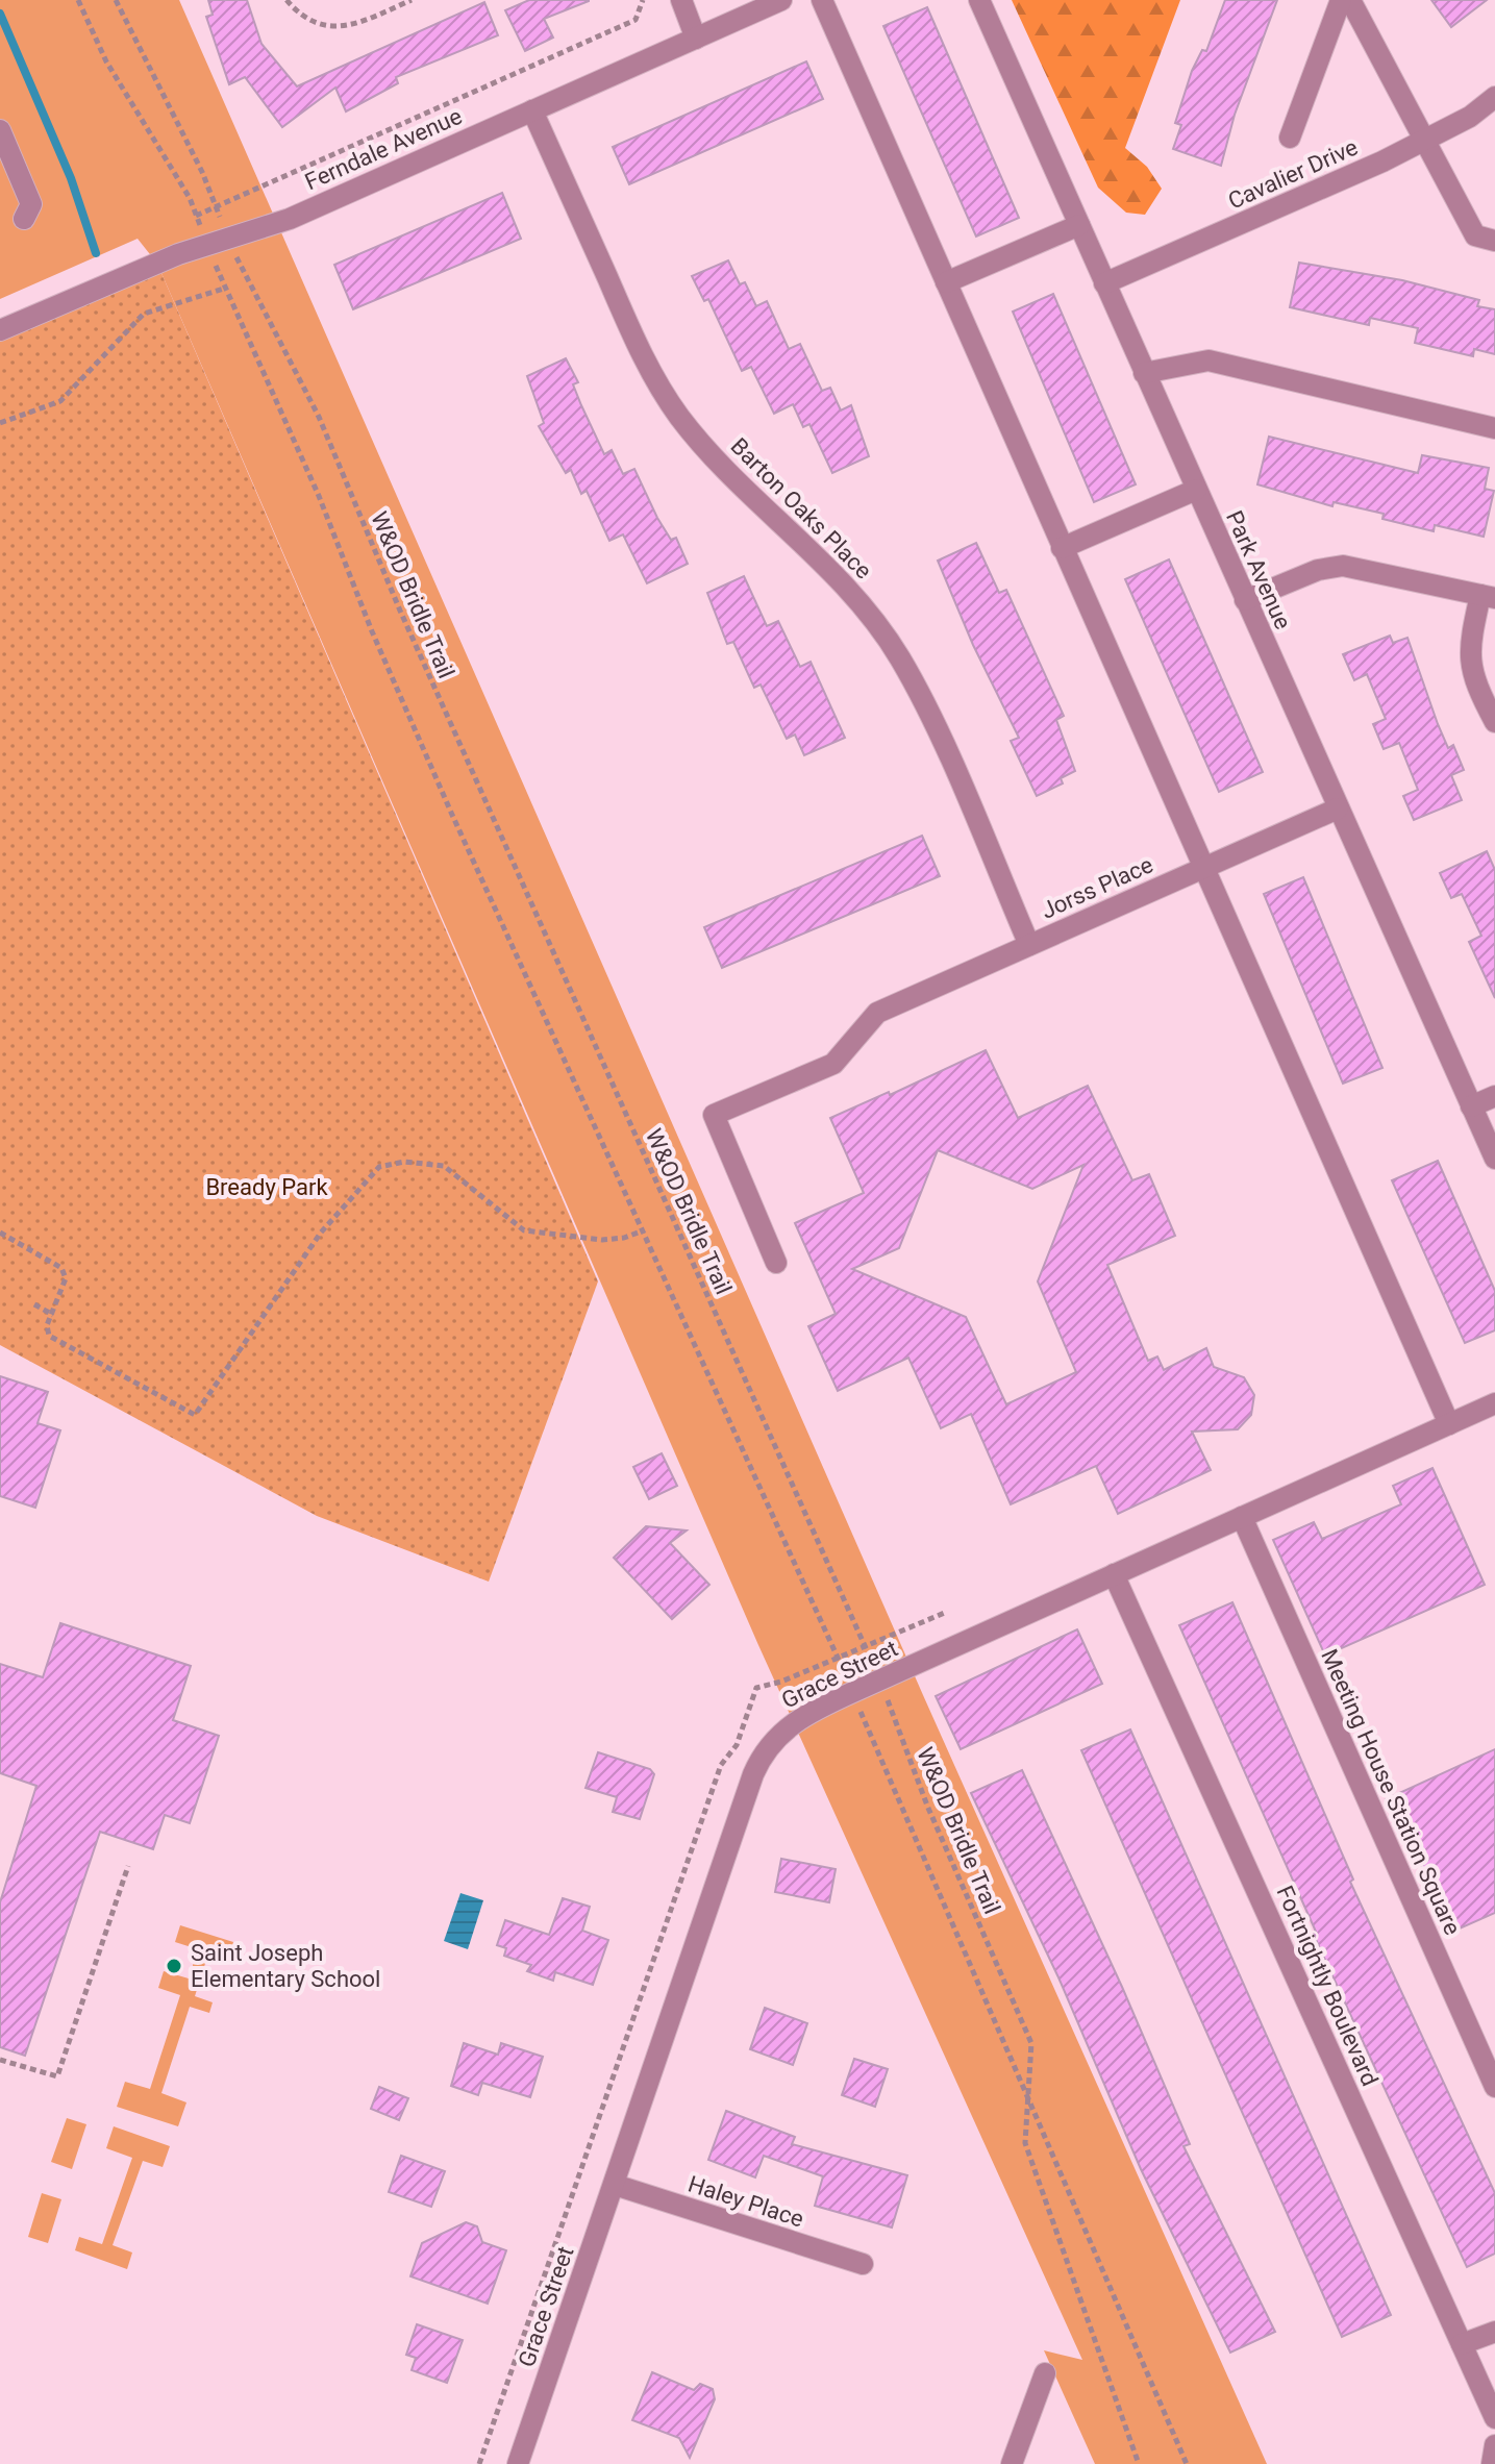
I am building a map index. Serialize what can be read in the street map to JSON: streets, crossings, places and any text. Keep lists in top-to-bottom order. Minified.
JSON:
{"streets":{"street":["Ferndale Avenue","Cavalier Drive","Barton Oaks Place","Park Avenue","Jorss Place","Grace Street","Meeting House Station Square","Fortnightly Boulevard","Haley Place"],"path":["W&OD Bridle Trail"]},"crossings":[["Ferndale Avenue","Barton Oaks Place"],["Ferndale Avenue","W&OD Bridle Trail"],["Cavalier Drive","Park Avenue"],["Barton Oaks Place","Jorss Place"],["Park Avenue","Jorss Place"],["W&OD Bridle Trail","Grace Street"],["Grace Street","Meeting House Station Square"],["Grace Street","Fortnightly Boulevard"],["Grace Street","Haley Place"]],"parks":["Bready Park"],"places":["Saint Joseph Elementary School"]}
